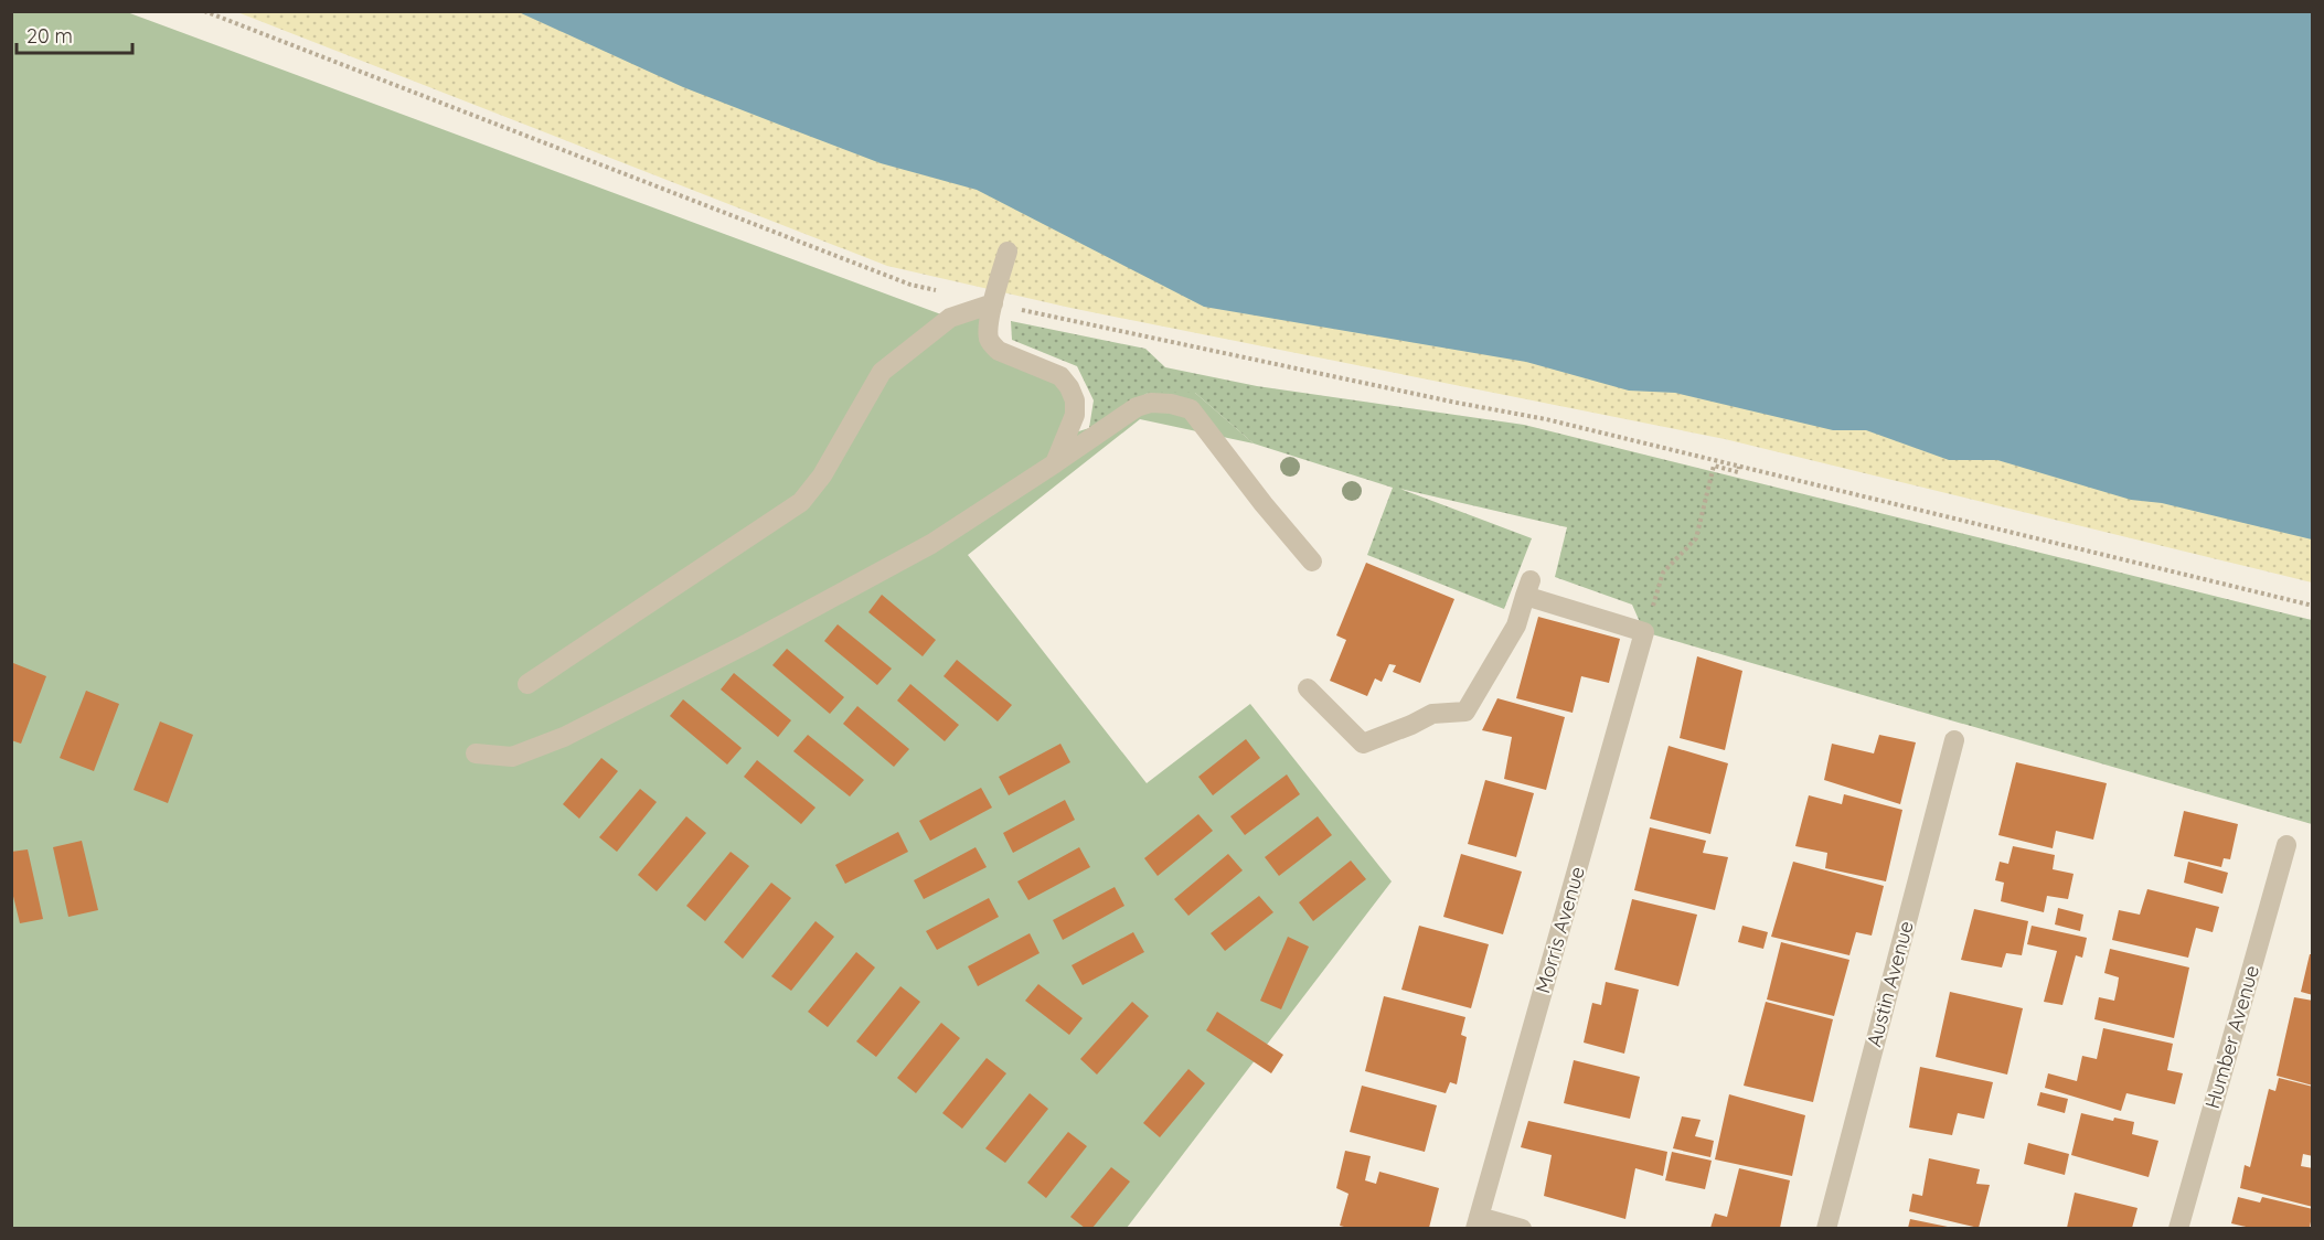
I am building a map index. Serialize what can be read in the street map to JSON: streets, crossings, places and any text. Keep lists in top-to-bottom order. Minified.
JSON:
{"streets":{"street":["Morris Avenue","Austin Avenue","Humber Avenue"]},"scale_bar":"20 m"}
